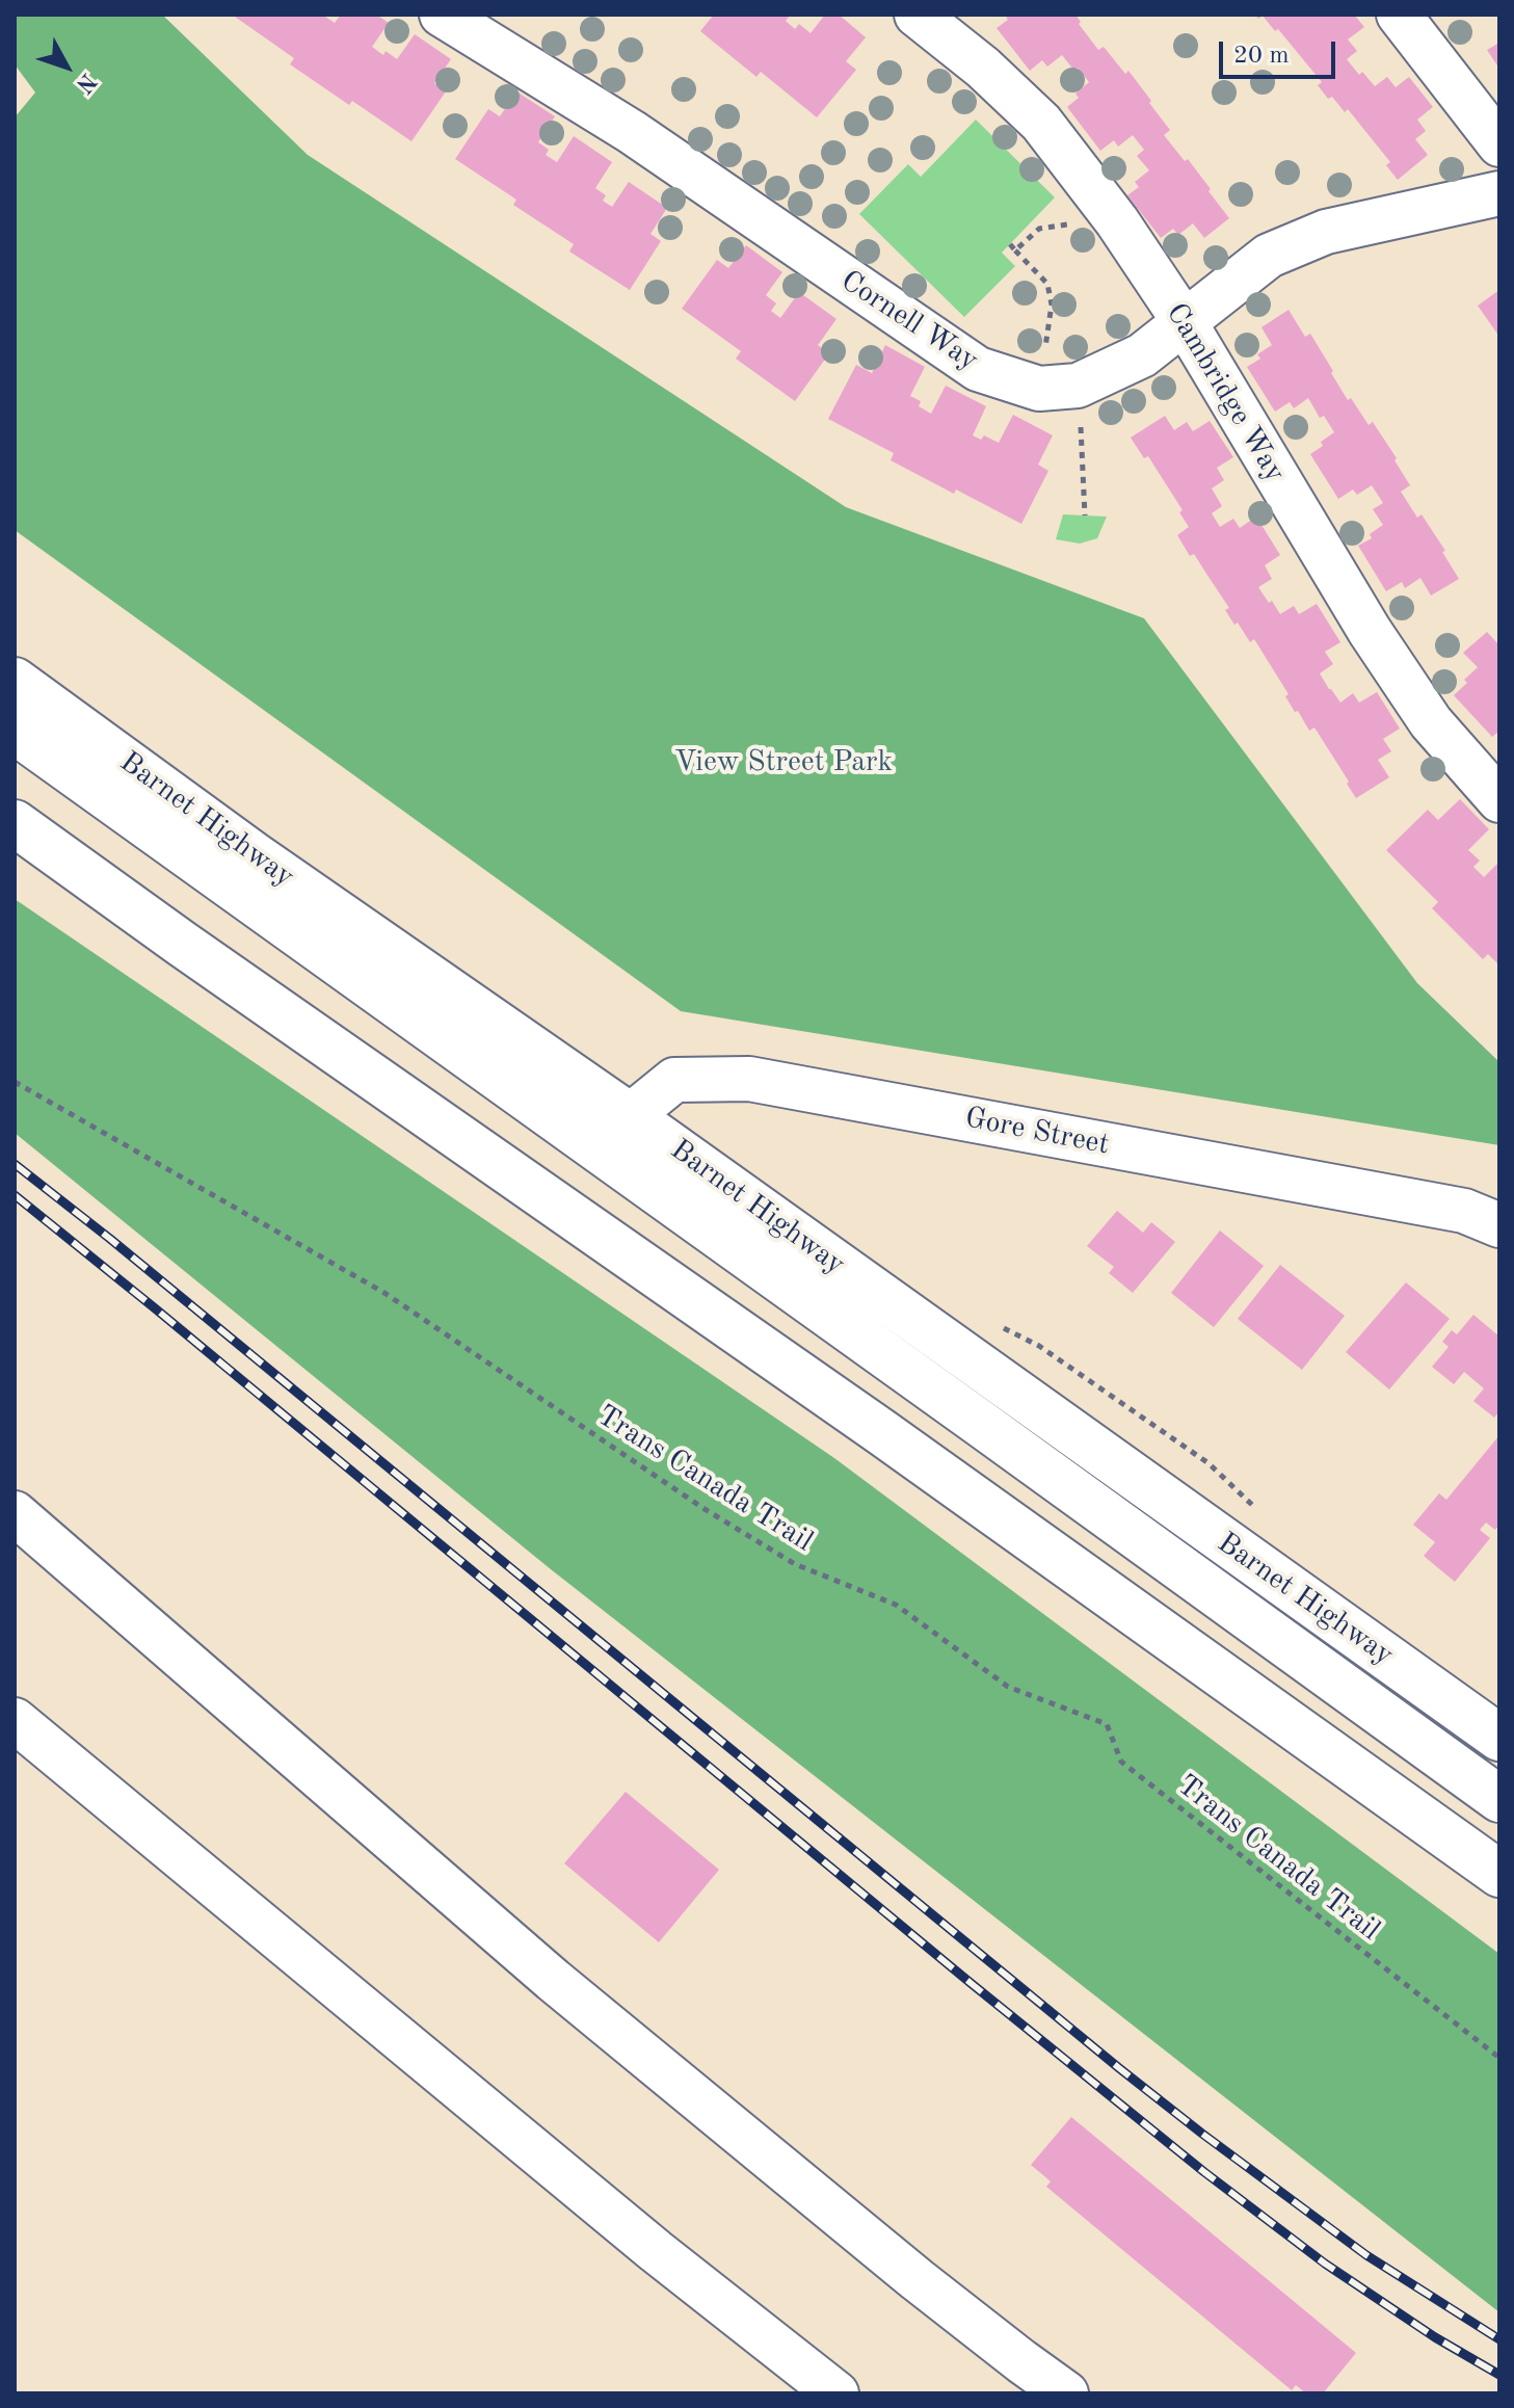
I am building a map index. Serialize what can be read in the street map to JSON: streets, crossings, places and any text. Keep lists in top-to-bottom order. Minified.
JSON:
{"streets":{"main road":["Barnet Highway"],"street":["Cornell Way","Cambridge Way","Gore Street"],"path":["Trans Canada Trail"]},"crossings":[["Barnet Highway","Gore Street"]],"parks":["View Street Park"],"scale_bar":"20 m","north":"bottom right"}
